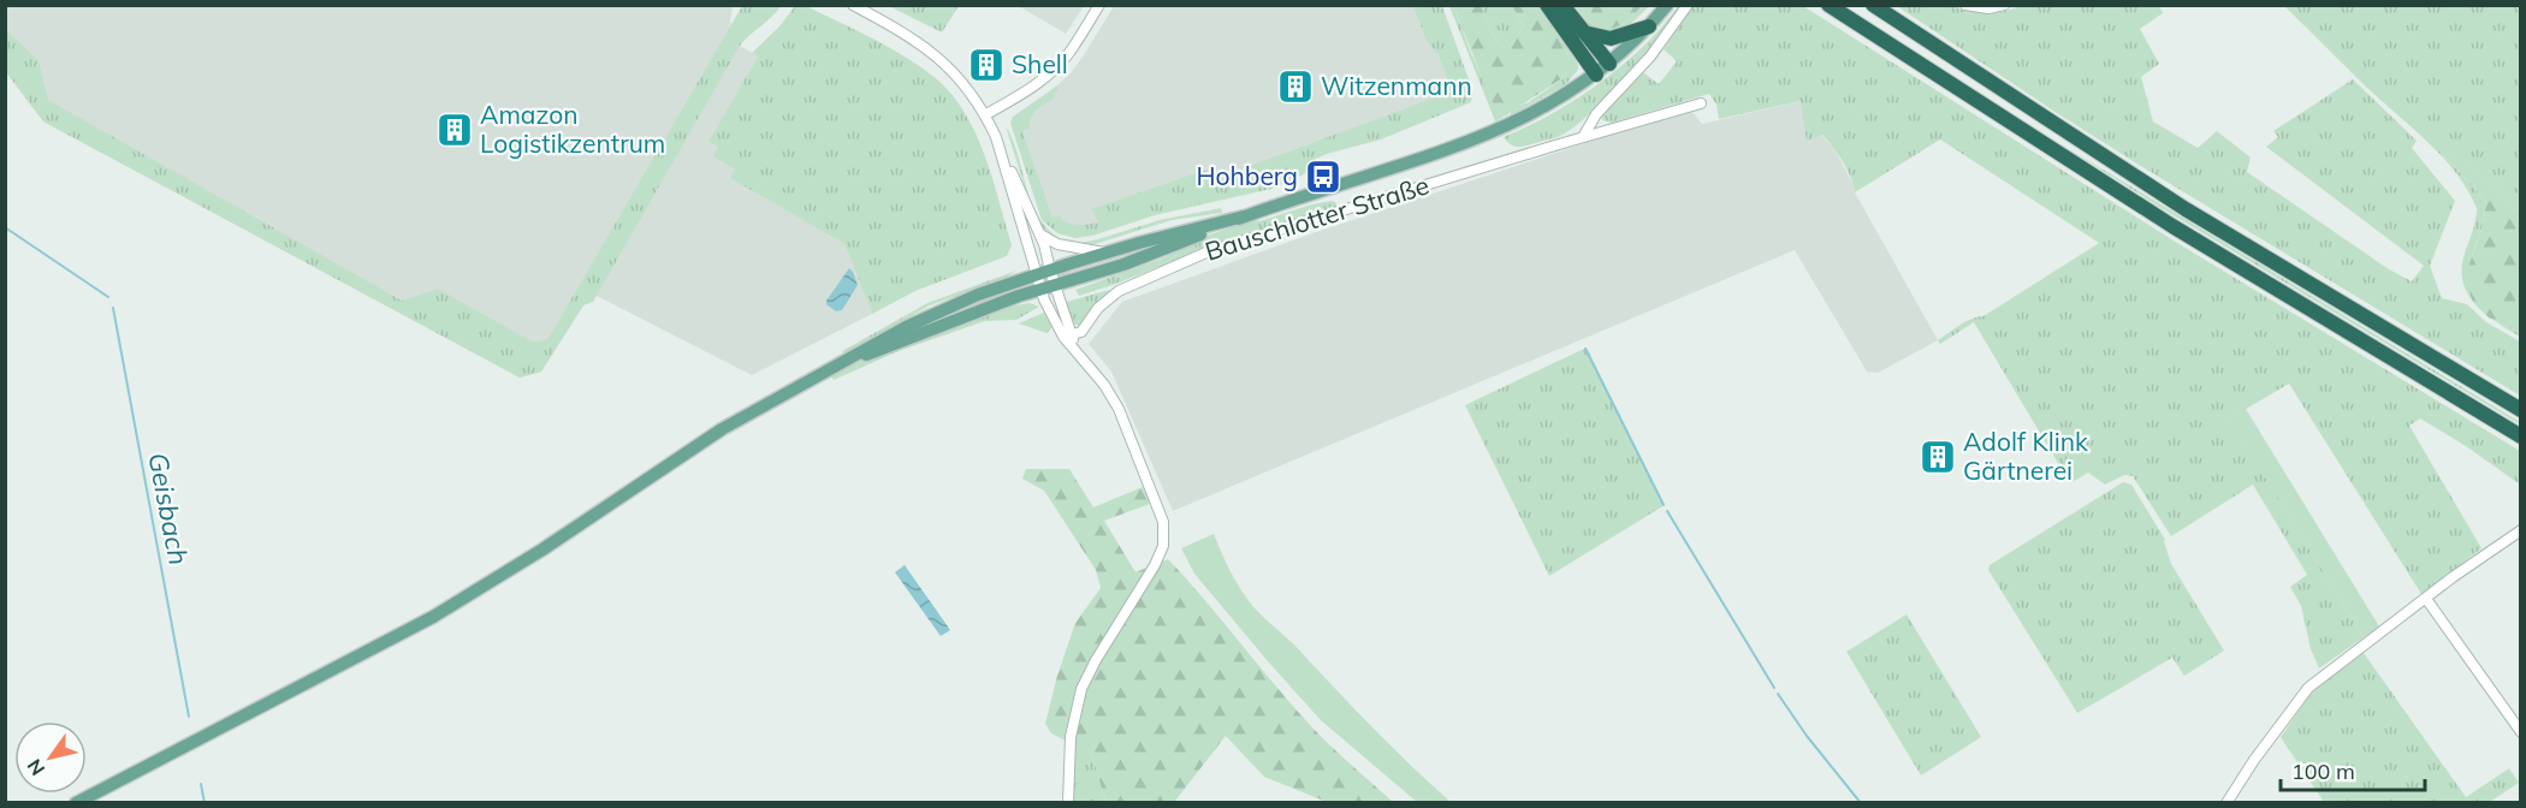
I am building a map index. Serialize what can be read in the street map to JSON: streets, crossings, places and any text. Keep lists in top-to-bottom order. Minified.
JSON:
{"streets":{"street":["Bauschlotter Straße"]},"water":["Geisbach"],"places":{"building":["Shell","Witzenmann","Amazon Logistikzentrum","Adolf Klink Gärtnerei"],"bus stop":["Hohberg"]},"scale_bar":"100 m","north":"bottom left"}
